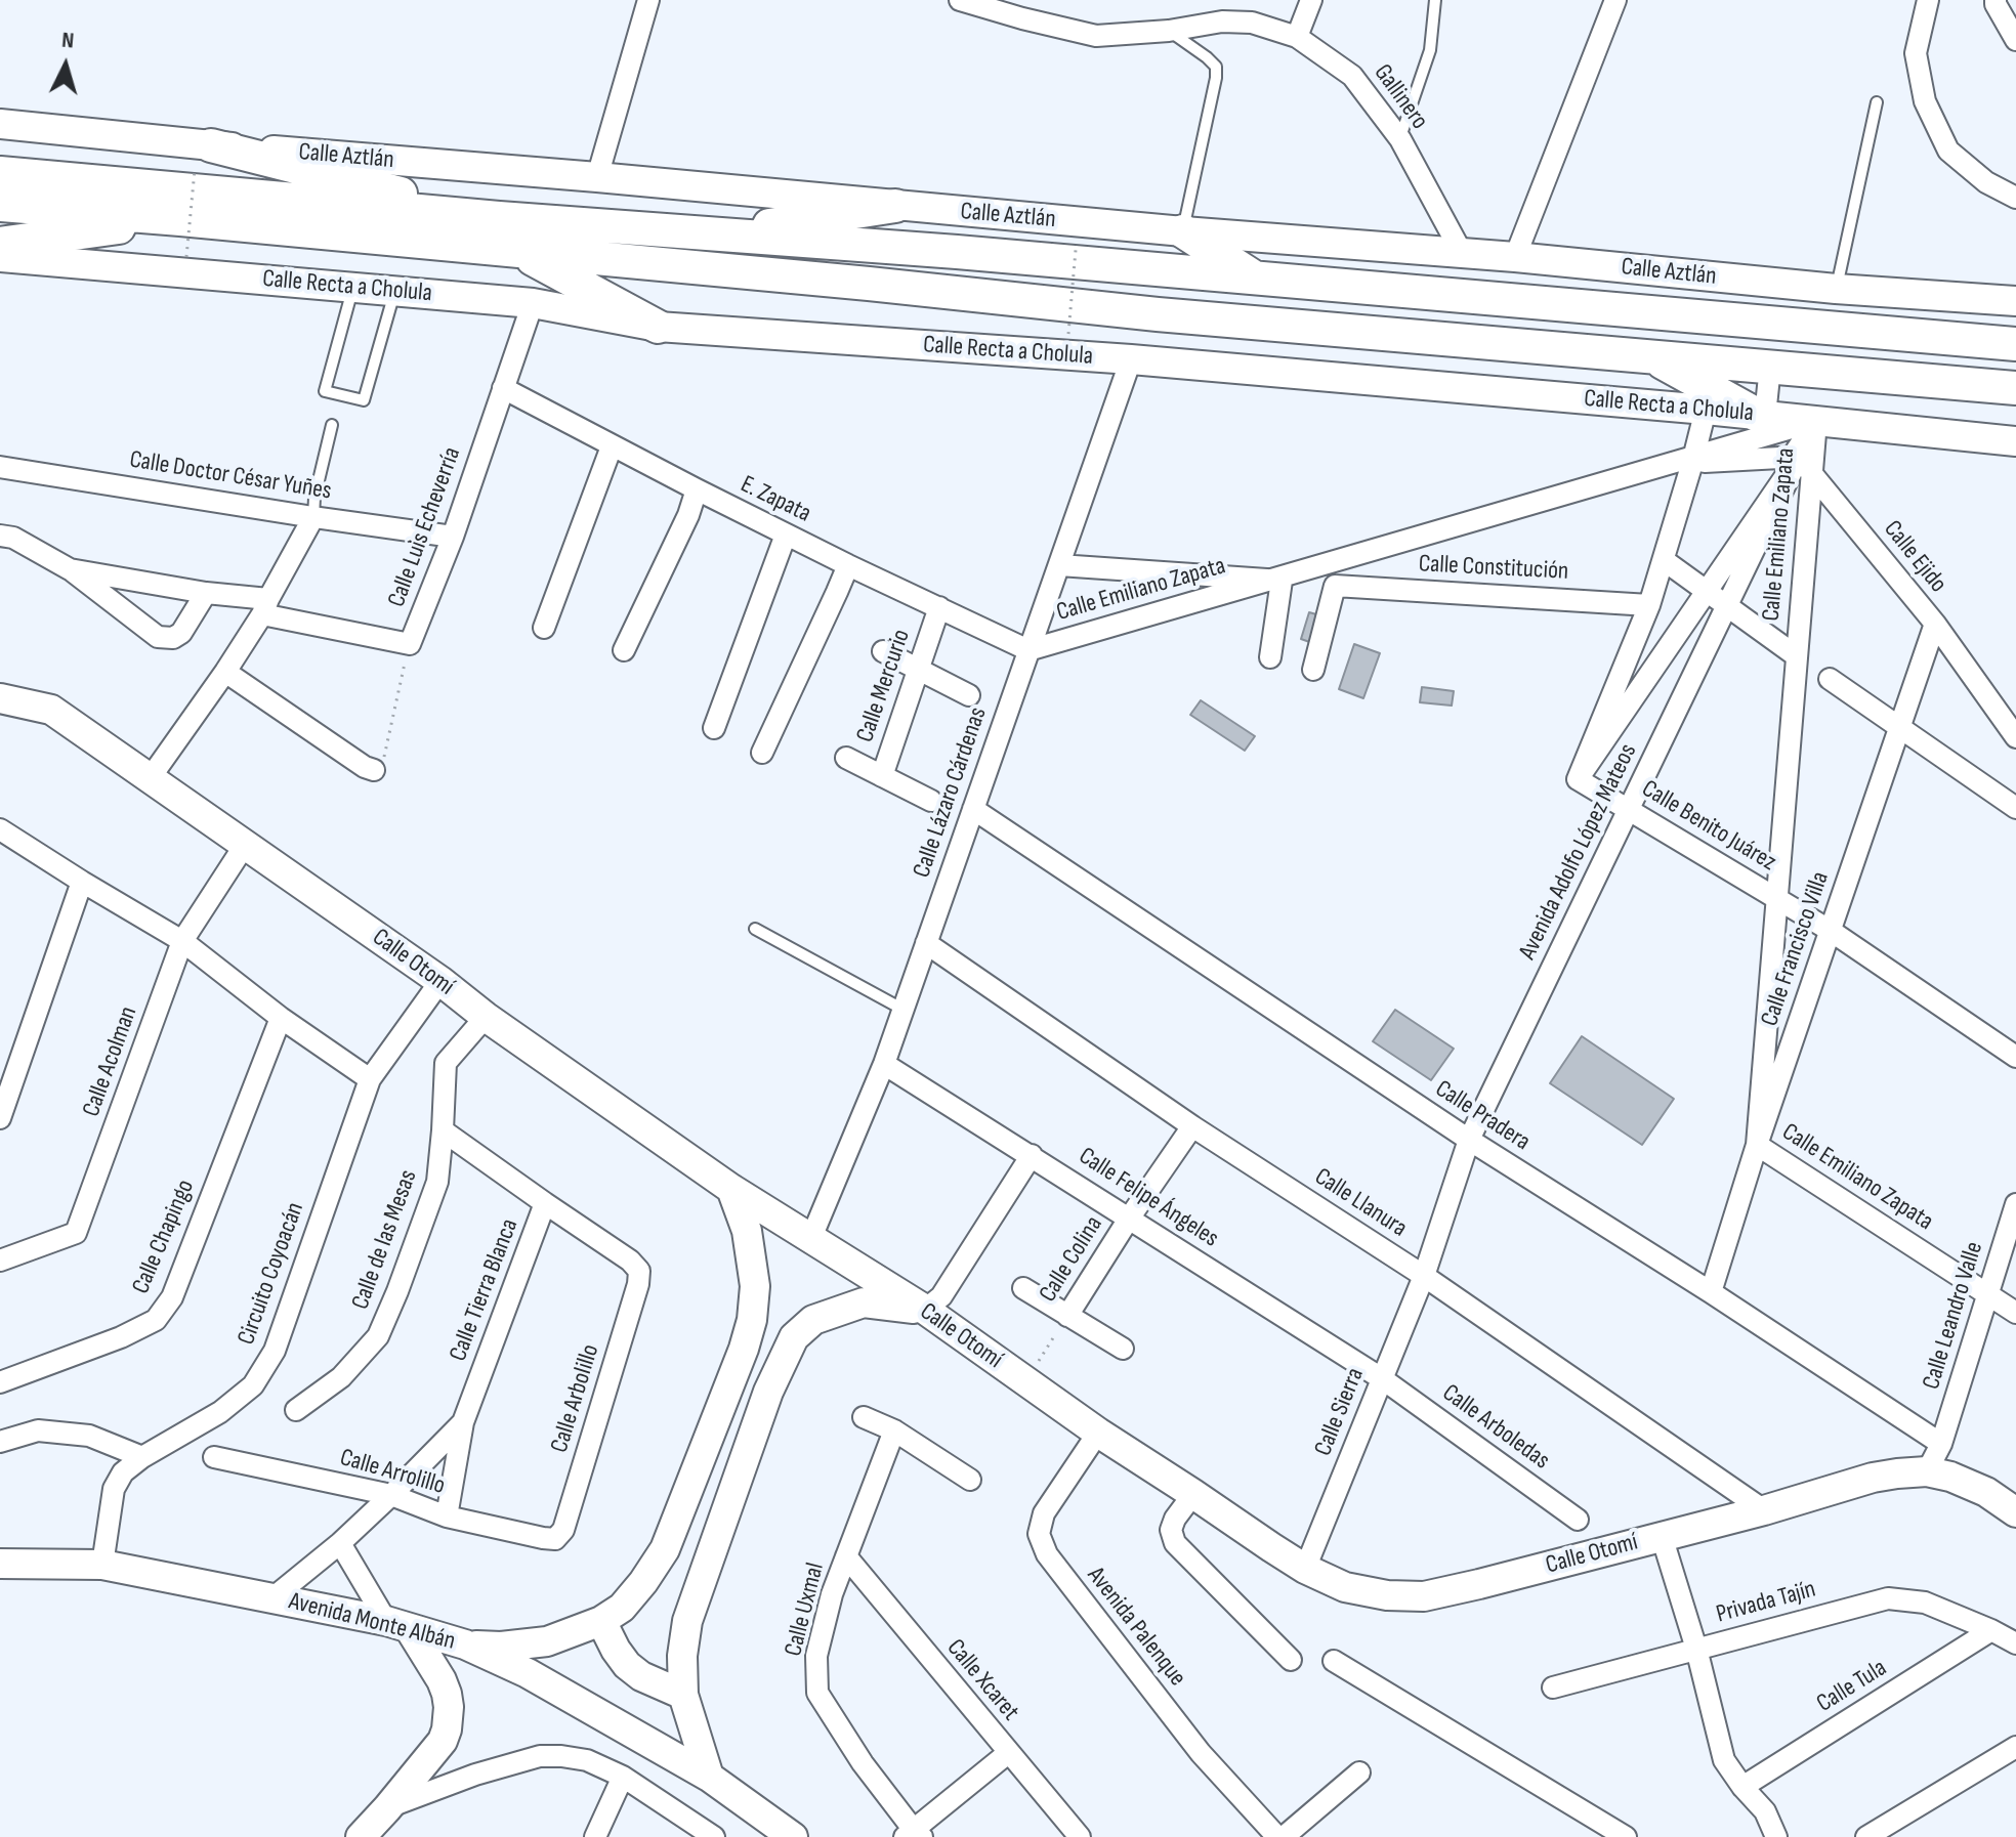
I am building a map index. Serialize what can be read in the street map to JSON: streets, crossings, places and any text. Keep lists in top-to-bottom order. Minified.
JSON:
{"streets":{"main road":["Calle Recta a Cholula"],"street":["Gallinero","Calle Aztlán","Calle Doctor César Yuñes","E. Zapata","Calle Luis Echeverría","Calle Emiliano Zapata","Calle Ejido","Calle Constitución","Calle Mercurio","Calle Lázaro Cárdenas","Calle Benito Juárez","Avenida Adolfo López Mateos","Calle Francisco Villa","Calle Otomí","Calle Acolman","Calle Pradera","Calle Felipe Ángeles","Calle Llanura","Calle Chapingo","Calle de las Mesas","Calle Colina","Circuito Coyoacán","Calle Tierra Blanca","Calle Leandro Valle","Calle Arbolillo","Calle Sierra","Calle Arboledas","Calle Arrolillo","Privada Tajín","Calle Uxmal","Avenida Monte Albán","Avenida Palenque","Calle Xcaret","Calle Tula"]},"crossings":[["Gallinero","Calle Aztlán"],["Calle Recta a Cholula","Calle Luis Echeverría"],["Calle Recta a Cholula","Calle Emiliano Zapata"],["Calle Recta a Cholula","Calle Ejido"],["Calle Recta a Cholula","Calle Lázaro Cárdenas"],["Calle Recta a Cholula","Avenida Adolfo López Mateos"],["Calle Doctor César Yuñes","Calle Luis Echeverría"],["E. Zapata","Calle Luis Echeverría"],["E. Zapata","Calle Emiliano Zapata"],["E. Zapata","Calle Mercurio"],["E. Zapata","Calle Lázaro Cárdenas"],["Calle Emiliano Zapata","Calle Ejido"],["Calle Emiliano Zapata","Calle Lázaro Cárdenas"],["Calle Emiliano Zapata","Calle Benito Juárez"],["Calle Emiliano Zapata","Avenida Adolfo López Mateos"],["Calle Emiliano Zapata","Calle Francisco Villa"],["Calle Emiliano Zapata","Calle Leandro Valle"],["Calle Ejido","Avenida Adolfo López Mateos"],["Calle Ejido","Calle Francisco Villa"],["Calle Constitución","Avenida Adolfo López Mateos"],["Calle Lázaro Cárdenas","Calle Otomí"],["Calle Lázaro Cárdenas","Calle Pradera"],["Calle Lázaro Cárdenas","Calle Felipe Ángeles"],["Calle Lázaro Cárdenas","Calle Llanura"],["Calle Benito Juárez","Avenida Adolfo López Mateos"],["Calle Benito Juárez","Calle Francisco Villa"],["Avenida Adolfo López Mateos","Calle Pradera"],["Avenida Adolfo López Mateos","Calle Llanura"],["Avenida Adolfo López Mateos","Calle Sierra"],["Calle Francisco Villa","Calle Pradera"],["Calle Otomí","Calle Acolman"],["Calle Otomí","Calle Llanura"],["Calle Otomí","Calle de las Mesas"],["Calle Otomí","Calle Colina"],["Calle Otomí","Circuito Coyoacán"],["Calle Otomí","Calle Sierra"],["Calle Otomí","Avenida Palenque"],["Calle Pradera","Calle Leandro Valle"],["Calle Felipe Ángeles","Calle Colina"],["Calle Felipe Ángeles","Calle Sierra"],["Calle Felipe Ángeles","Calle Arboledas"],["Calle Llanura","Calle Colina"],["Calle Llanura","Calle Sierra"],["Calle de las Mesas","Calle Tierra Blanca"],["Circuito Coyoacán","Avenida Monte Albán"],["Calle Tierra Blanca","Calle Arbolillo"],["Calle Tierra Blanca","Calle Arrolillo"],["Calle Tierra Blanca","Avenida Monte Albán"],["Calle Arbolillo","Calle Arrolillo"],["Calle Sierra","Calle Arboledas"],["Privada Tajín","Calle Tula"],["Calle Uxmal","Calle Xcaret"]],"north":"top"}
